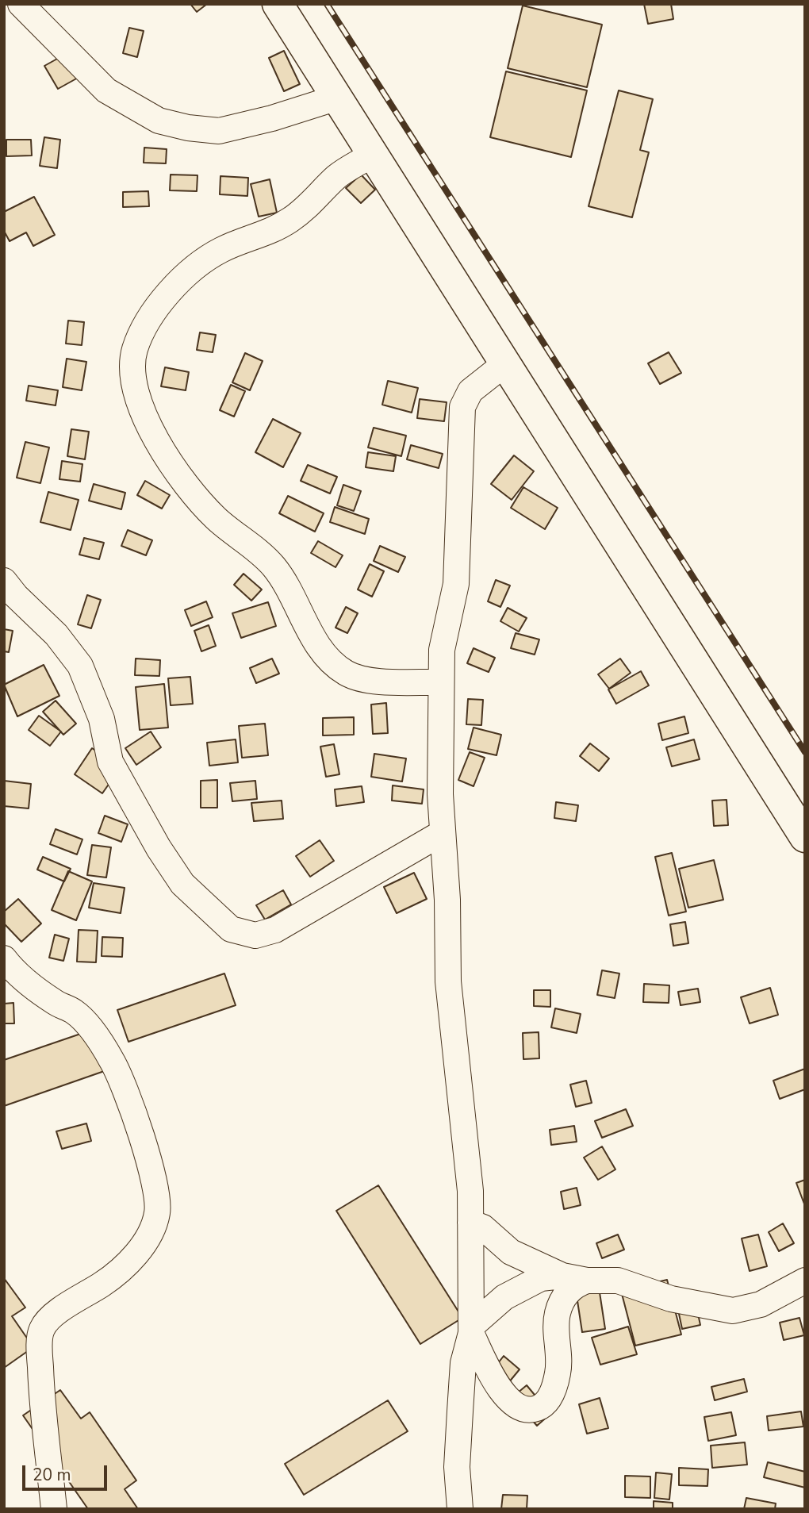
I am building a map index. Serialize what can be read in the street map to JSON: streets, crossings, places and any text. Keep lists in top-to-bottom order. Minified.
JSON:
{"scale_bar":"20 m"}
